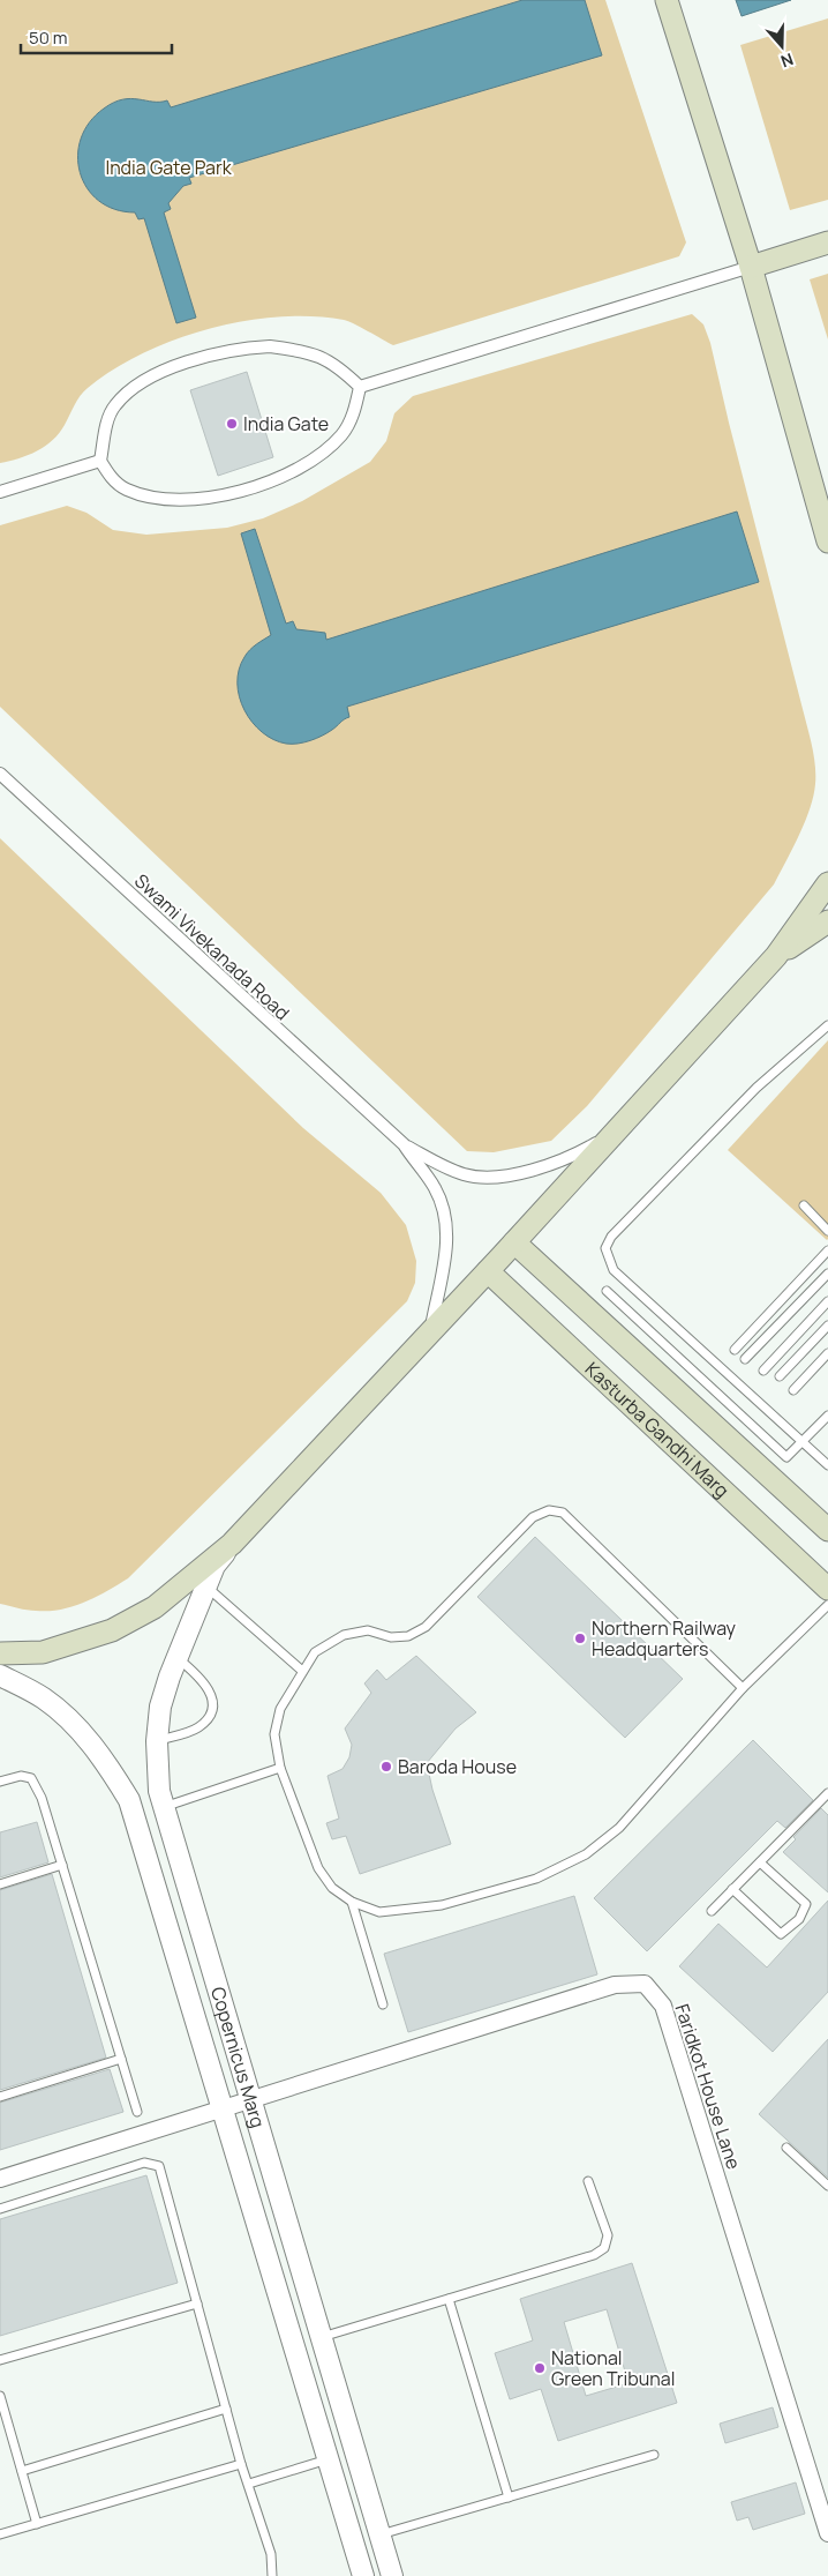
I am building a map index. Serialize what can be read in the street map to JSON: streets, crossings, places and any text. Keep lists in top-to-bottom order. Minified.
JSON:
{"streets":{"main road":["Kasturba Gandhi Marg"],"street":["Swami Vivekanada Road","Copernicus Marg","Faridkot House Lane"]},"crossings":[["Copernicus Marg","Faridkot House Lane"]],"parks":["India Gate Park"],"places":["India Gate","Northern Railway Headquarters","Baroda House","National Green Tribunal"],"scale_bar":"50 m","north":"bottom"}
